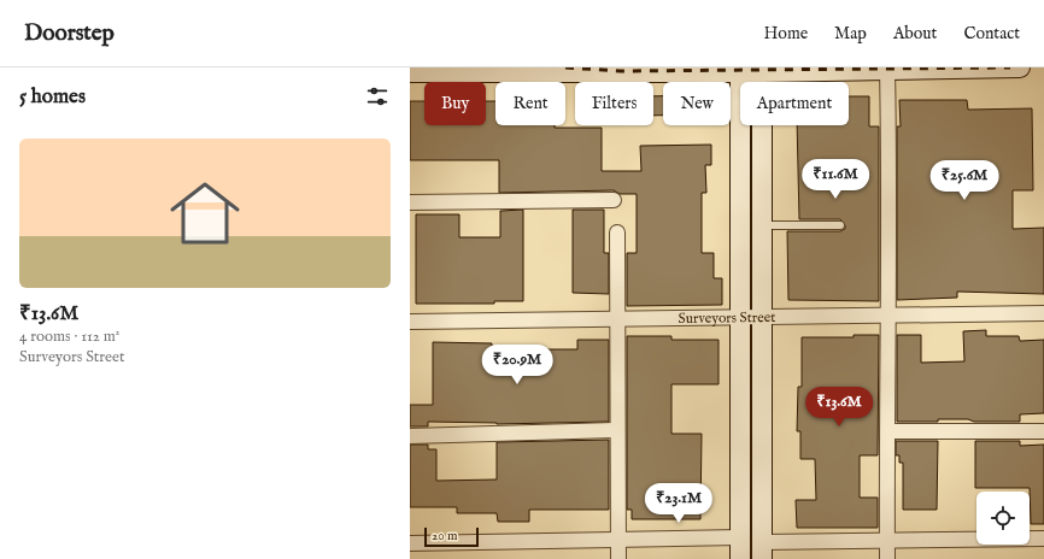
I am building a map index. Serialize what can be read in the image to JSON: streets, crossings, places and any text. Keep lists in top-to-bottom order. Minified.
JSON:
{"streets":{"street":["Surveyors Street"]},"scale_bar":"20 m","page":{"header":"Doorstep","nav":["Home","Map","About","Contact"],"heading":"5 homes","chip":["Buy","Rent","Filters","New","Apartment"],"list":[{"name":"₹13.6M","note":"4 rooms · 112 m² · Surveyors Street"}],"price":["₹11.6M","₹25.6M","₹20.9M","₹13.6M","₹23.1M"],"scale":"20 m"}}
